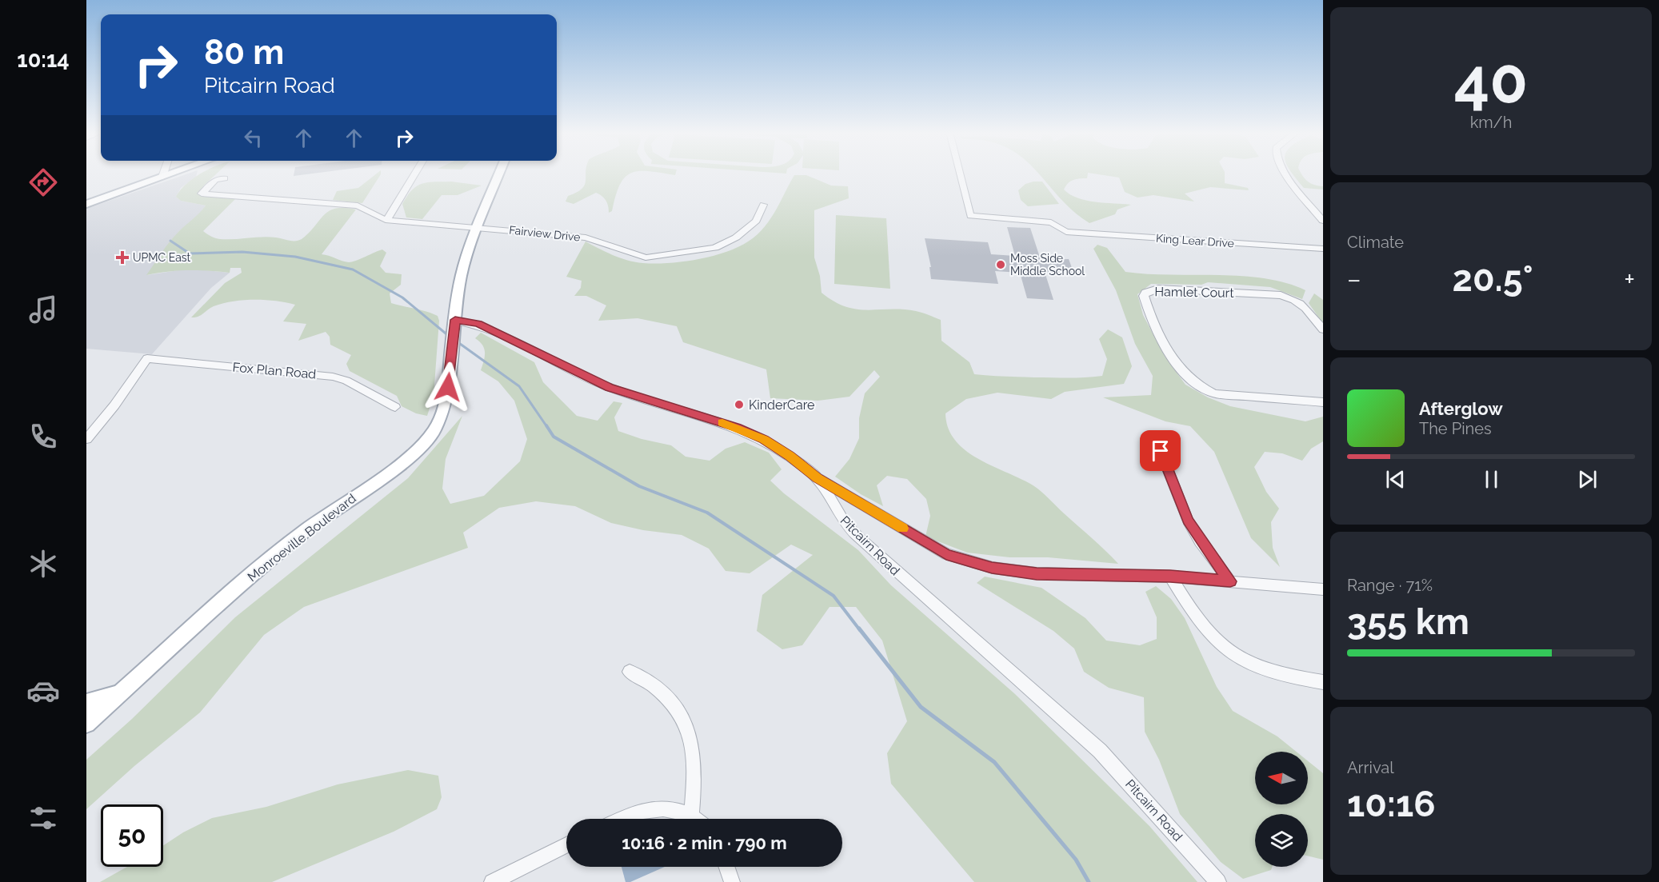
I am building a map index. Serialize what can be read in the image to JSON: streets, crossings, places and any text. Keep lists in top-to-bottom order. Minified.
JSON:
{"streets":{"main road":["Monroeville Boulevard"],"street":["Fairview Drive","King Lear Drive","Hamlet Court","Fox Plan Road","Pitcairn Road"]},"crossings":[["Fairview Drive","Monroeville Boulevard"],["Monroeville Boulevard","Pitcairn Road"]],"places":{"health":["UPMC East"],"other":["Moss Side Middle School","KinderCare"]},"north":"left","page":{"tabs":"10:14","tile":[["40","km/h"],"Climate",["Range · 71%","355 km"],["Arrival","10:16"]],"turn":["80 m","Pitcairn Road"],"heat":["−","20.5°","+"],"song":["Afterglow","The Pines"],"limit":"50","trip":"10:16 · 2 min · 790 m"}}
